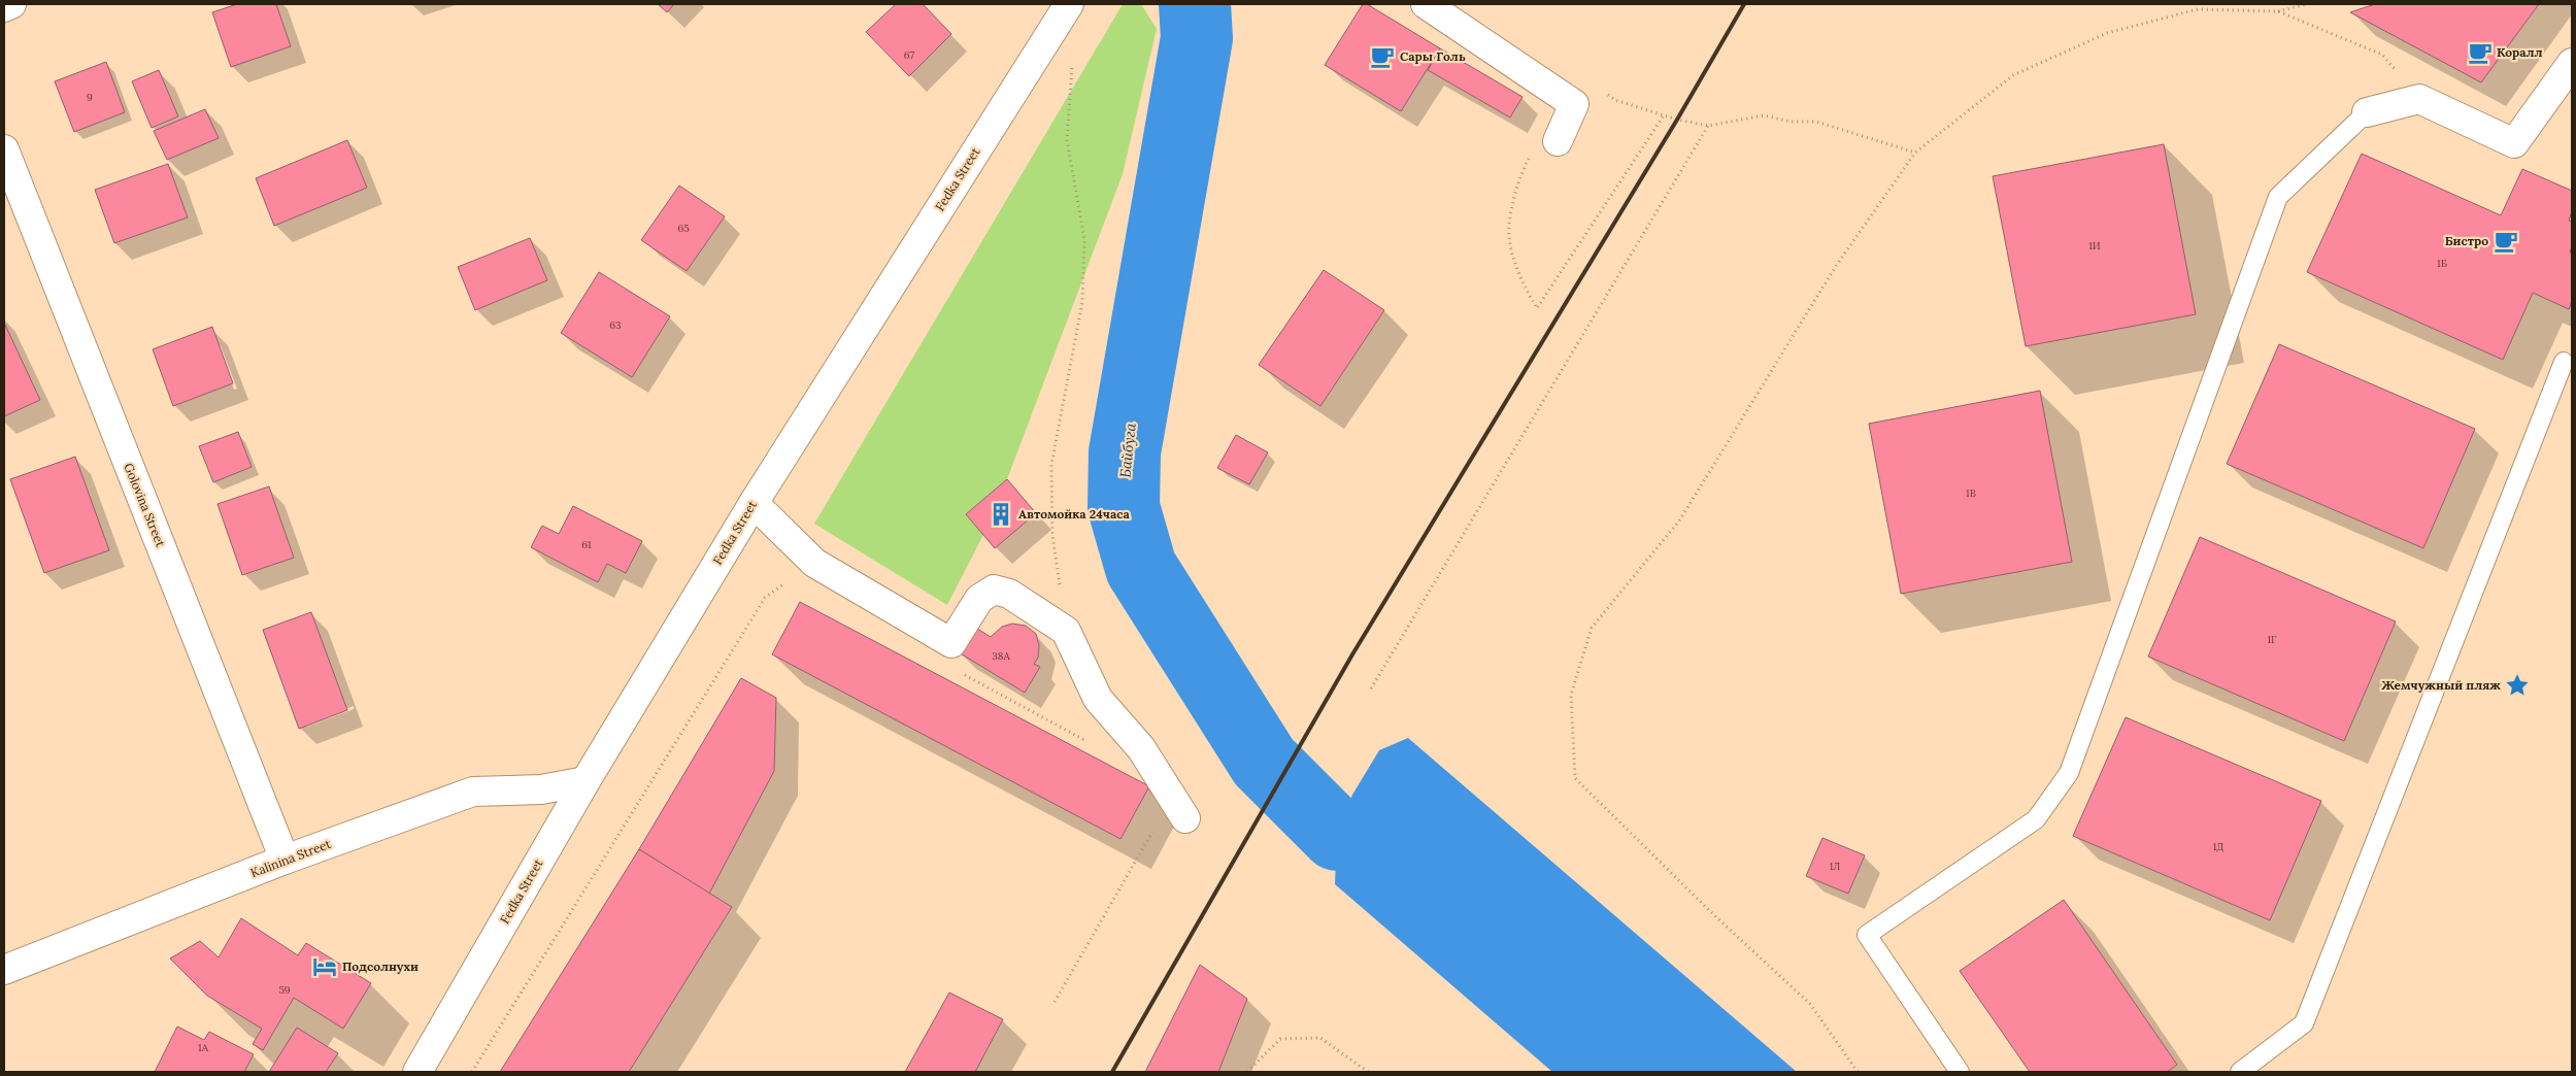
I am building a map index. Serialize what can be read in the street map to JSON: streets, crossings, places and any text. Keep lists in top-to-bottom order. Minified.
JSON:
{"streets":{"street":["Fedka Street","Golovina Street","Kalinina Street"]},"crossings":[["Fedka Street","Kalinina Street"],["Golovina Street","Kalinina Street"]],"water":["Байбуга"],"places":{"cafe":["Коралл","Сары Голь","Бистро"],"building":["Автомойка 24часа"],"place":["Жемчужный пляж"],"hotel":["Подсолнухи"]},"house_numbers":["67","9","65","1И","1Б","63","1В","61","1Г","38А","1Д","1Л","59","1А"]}
